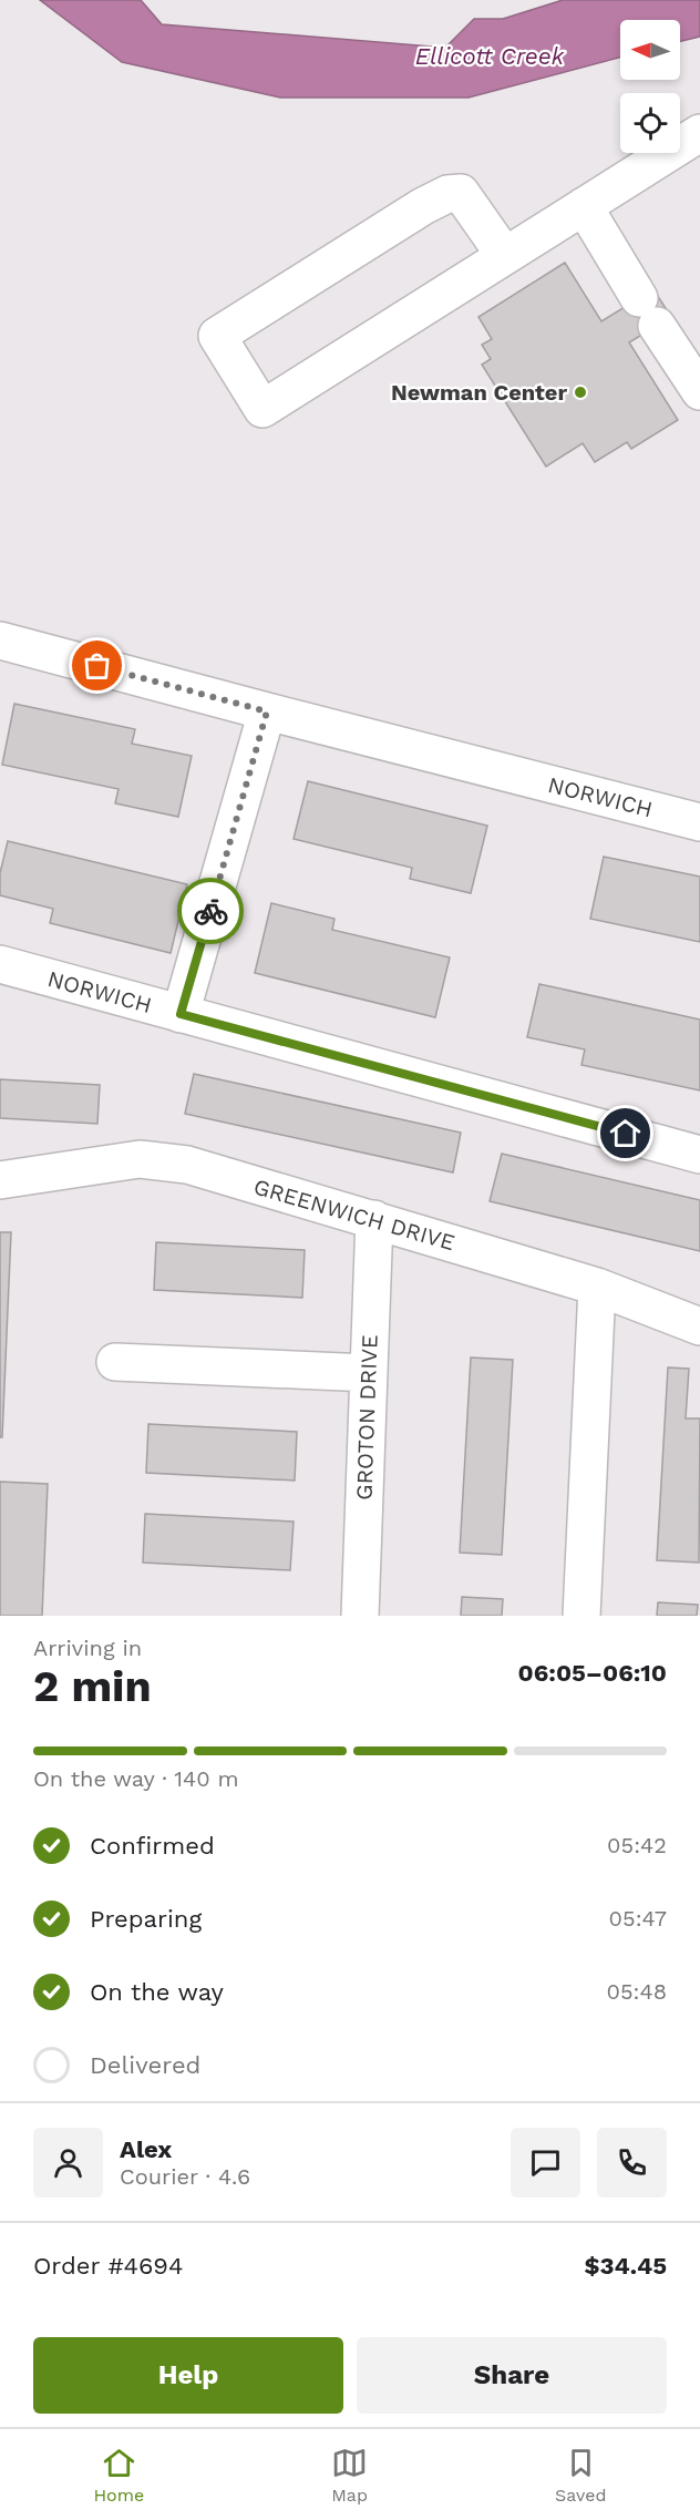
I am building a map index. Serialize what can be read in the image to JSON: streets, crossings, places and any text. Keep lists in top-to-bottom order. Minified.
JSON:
{"streets":{"street":["NORWICH","GREENWICH DRIVE","GROTON DRIVE"]},"crossings":[["GREENWICH DRIVE","GROTON DRIVE"]],"water":["Ellicott Creek"],"places":["Newman Center"],"north":"left","page":{"heading":["2 min","Arriving in","06:05–06:10"],"panel":["Alex","Courier · 4.6","Order #4694","$34.45"],"bar":"On the way · 140 m","list":[["Confirmed","05:42"],["Preparing","05:47"],["On the way","05:48"],"Delivered"],"buttons":["Help","Share"],"tabs":["Home","Map","Saved"]}}
